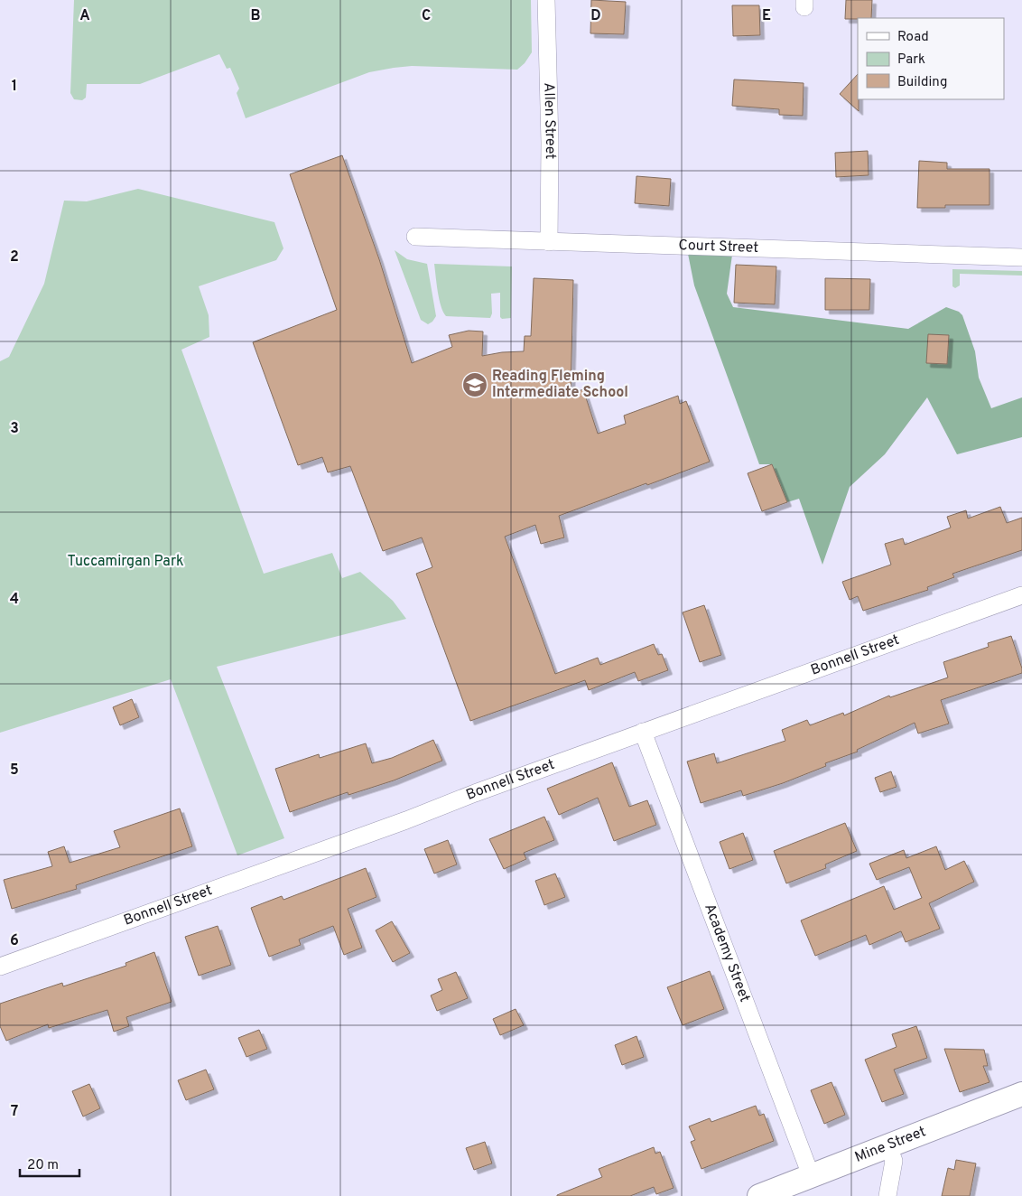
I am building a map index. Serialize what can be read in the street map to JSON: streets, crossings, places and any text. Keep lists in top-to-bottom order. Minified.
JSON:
{"streets":{"street":["Allen Street","Court Street","Bonnell Street","Academy Street","Mine Street"]},"crossings":[["Allen Street","Court Street"],["Bonnell Street","Academy Street"],["Academy Street","Mine Street"]],"parks":["Tuccamirgan Park"],"places":{"school or university":["Reading Fleming Intermediate School"]},"legend":["Road","Park","Building"],"scale_bar":"20 m","grid":{"columns":["A","B","C","D","E"],"rows":["1","2","3","4","5","6","7"]}}
